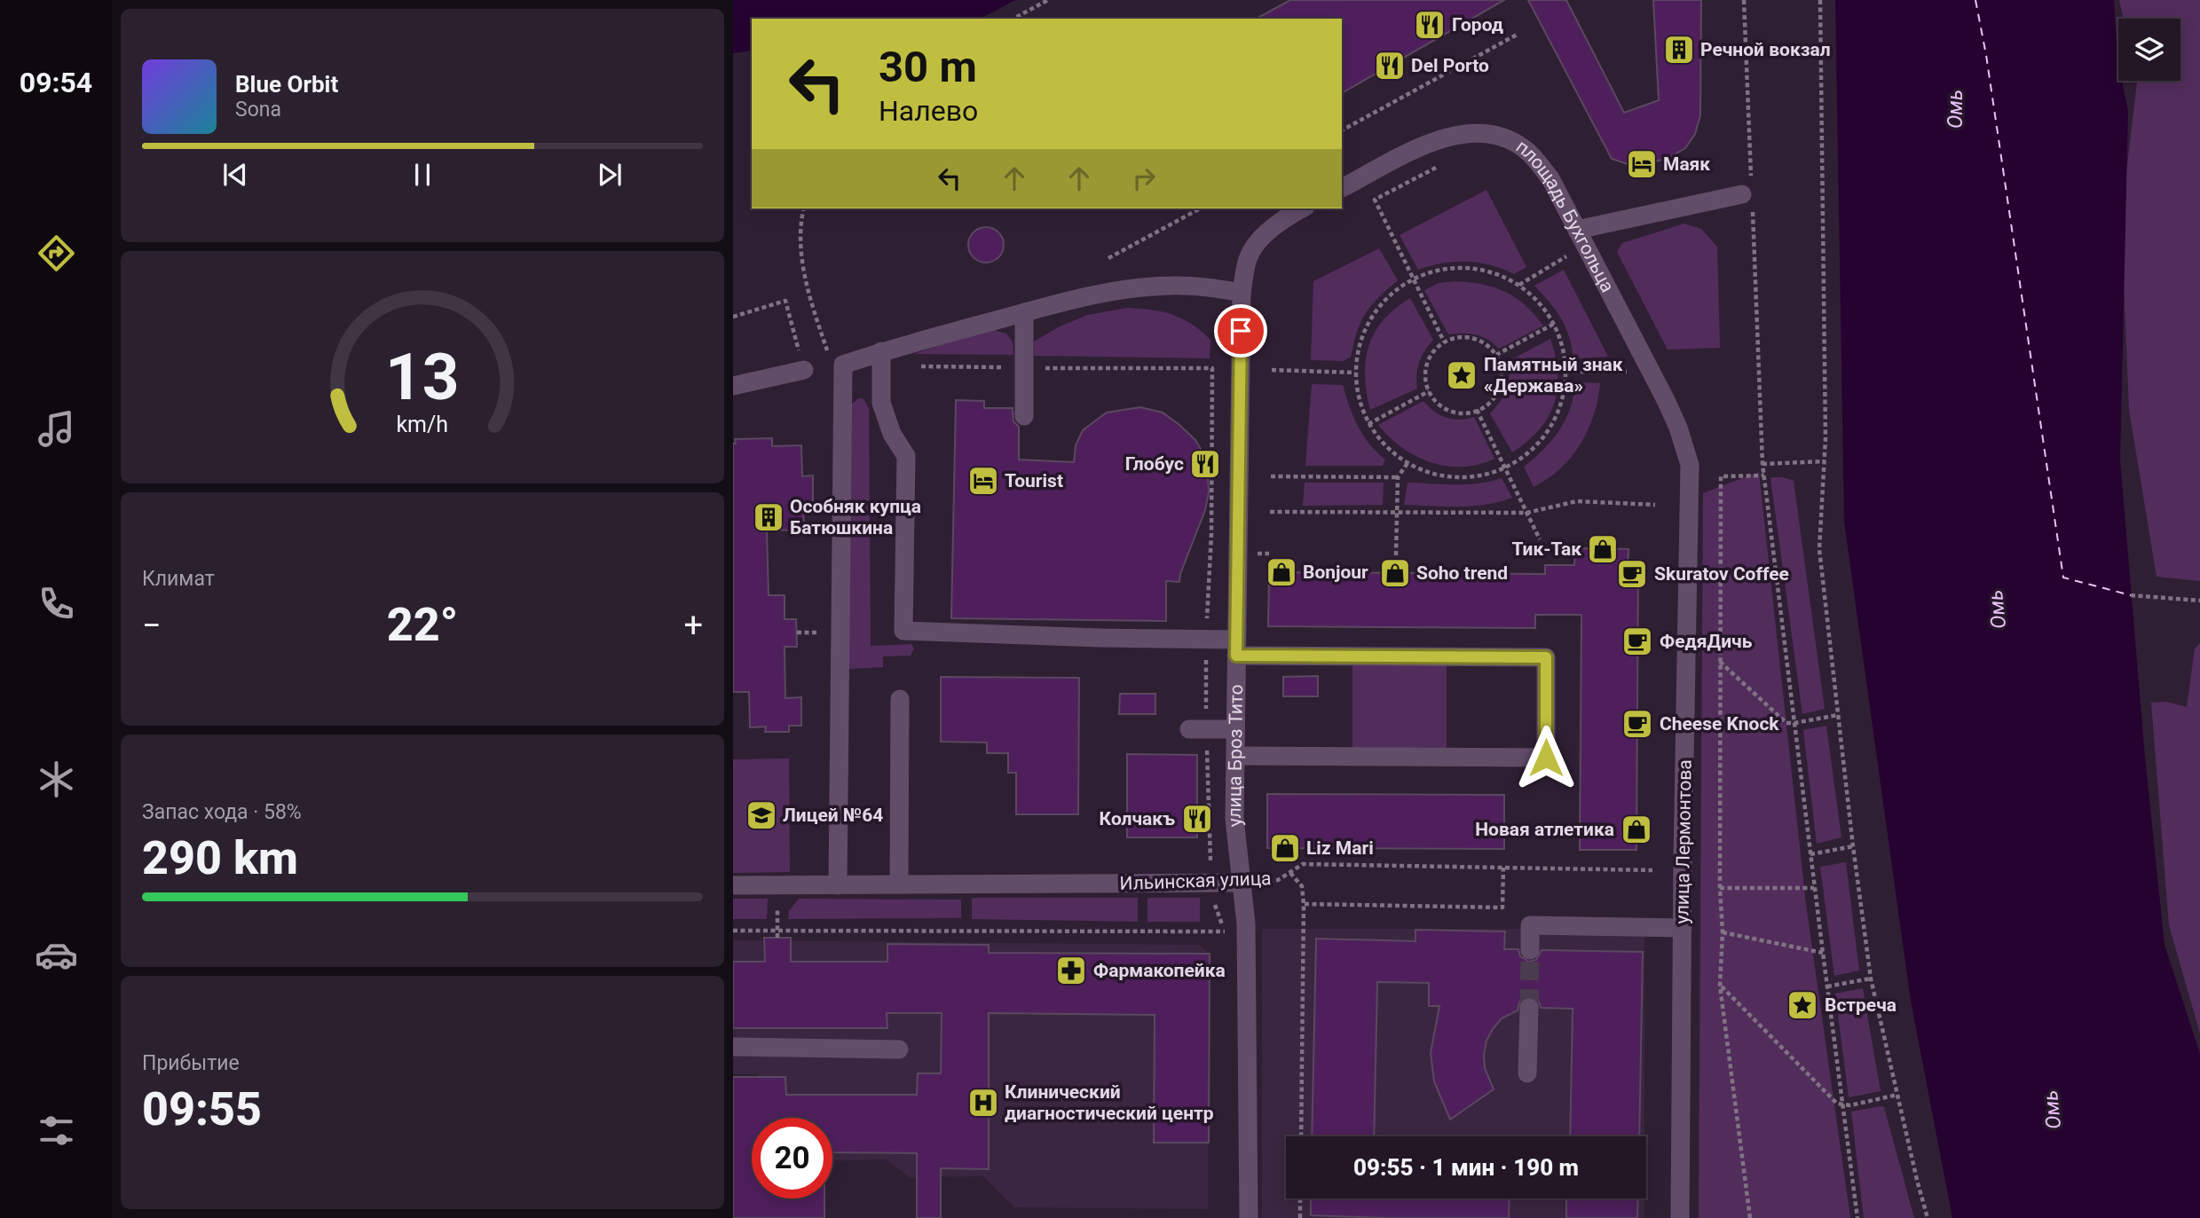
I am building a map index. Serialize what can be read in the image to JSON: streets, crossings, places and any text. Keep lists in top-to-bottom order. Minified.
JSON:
{"streets":{"street":["площадь Бухгольца","улица Броз Тито","улица Лермонтова","Ильинская улица"]},"crossings":[["площадь Бухгольца","улица Лермонтова"],["улица Броз Тито","Ильинская улица"]],"water":["Омь"],"places":{"restaurant":["Город","Del Porto","Глобус","Колчакъ"],"building":["Речной вокзал","Особняк купца Батюшкина"],"hotel":["Маяк","Tourist"],"place":["Памятный знак «Держава»","Встреча"],"shop":["Тик-Так","Bonjour","Soho trend","Новая атлетика","Liz Mari"],"cafe":["Skuratov Coffee","ФедяДичь","Cheese Knock"],"school or university":["Лицей №64"],"pharmacy":["Фармакопейка"],"hospital":["Клинический диагностический центр"]},"page":{"tabs":"09:54","turn":["30 m","Налево"],"song":["Blue Orbit","Sona"],"tile":["Климат",["Запас хода · 58%","290 km"],["Прибытие","09:55"]],"heat":["−","22°","+"],"limit":"20","trip":"09:55 · 1 мин · 190 m","gauge":["13","km/h"]}}
